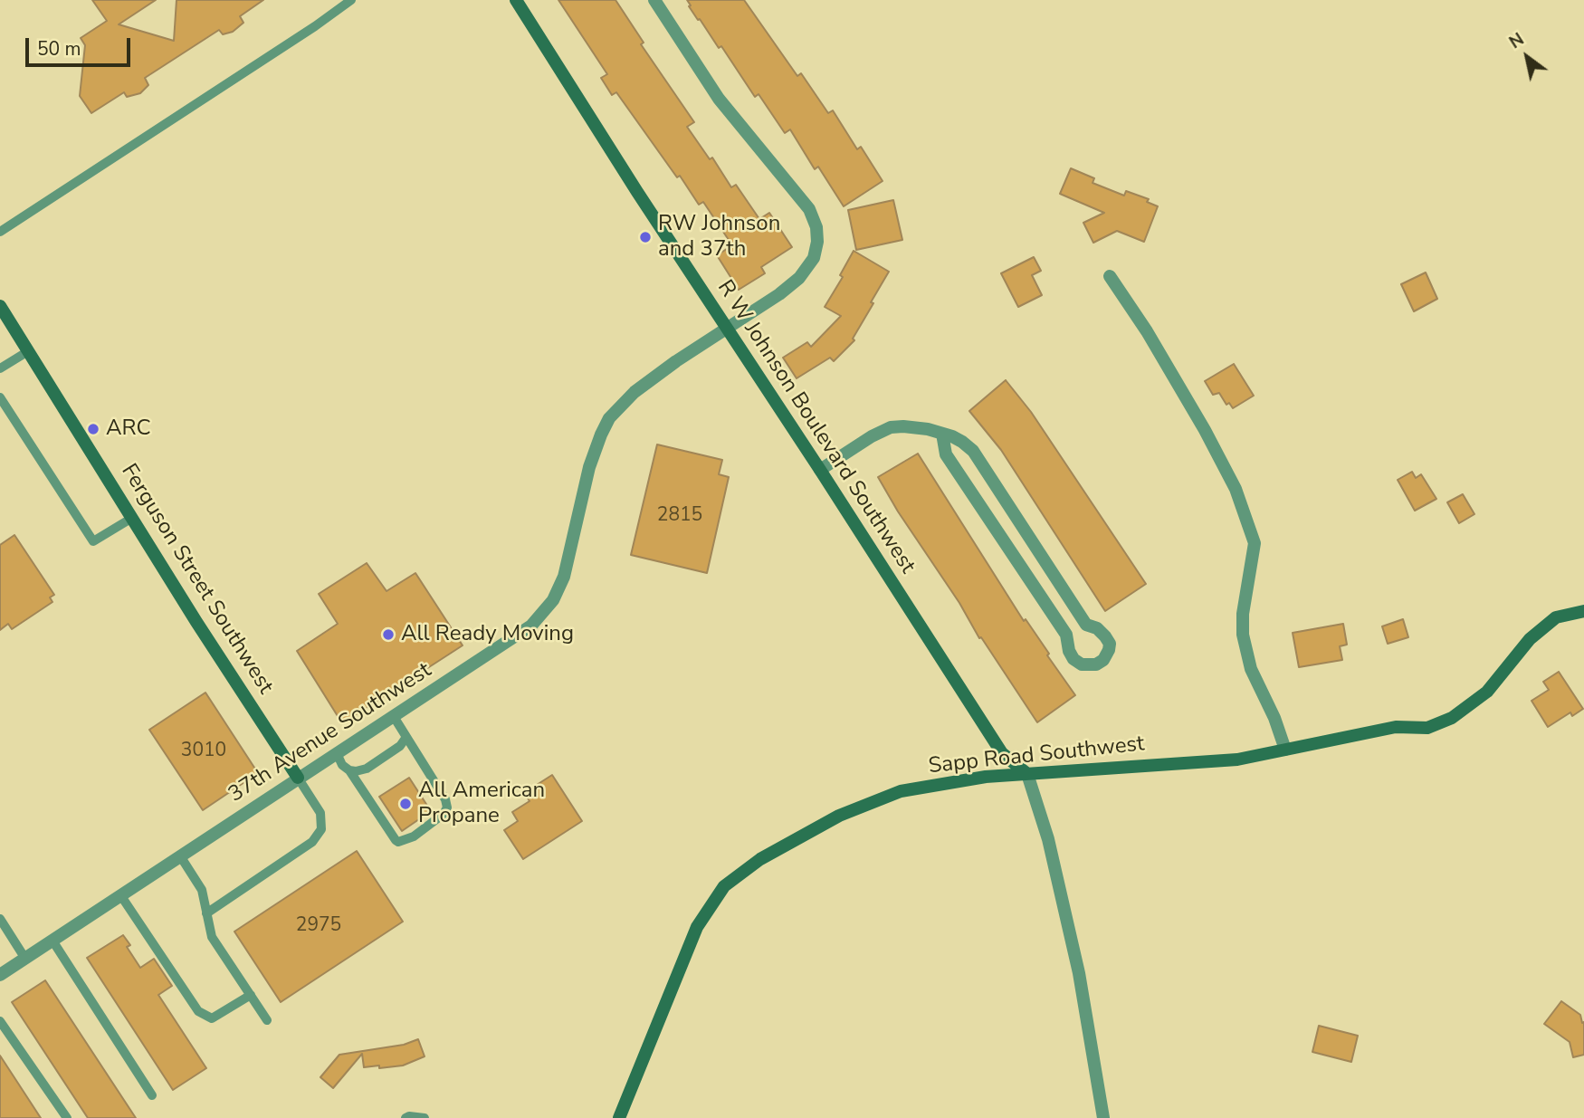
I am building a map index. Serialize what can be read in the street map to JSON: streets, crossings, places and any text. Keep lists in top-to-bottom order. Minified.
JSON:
{"streets":{"street":["R W Johnson Boulevard Southwest","Ferguson Street Southwest","37th Avenue Southwest","Sapp Road Southwest"]},"crossings":[["R W Johnson Boulevard Southwest","37th Avenue Southwest"],["R W Johnson Boulevard Southwest","Sapp Road Southwest"],["Ferguson Street Southwest","37th Avenue Southwest"]],"places":["RW Johnson and 37th","ARC","All Ready Moving","All American Propane"],"house_numbers":["2815","3010","2975"],"scale_bar":"50 m","north":"top left"}
